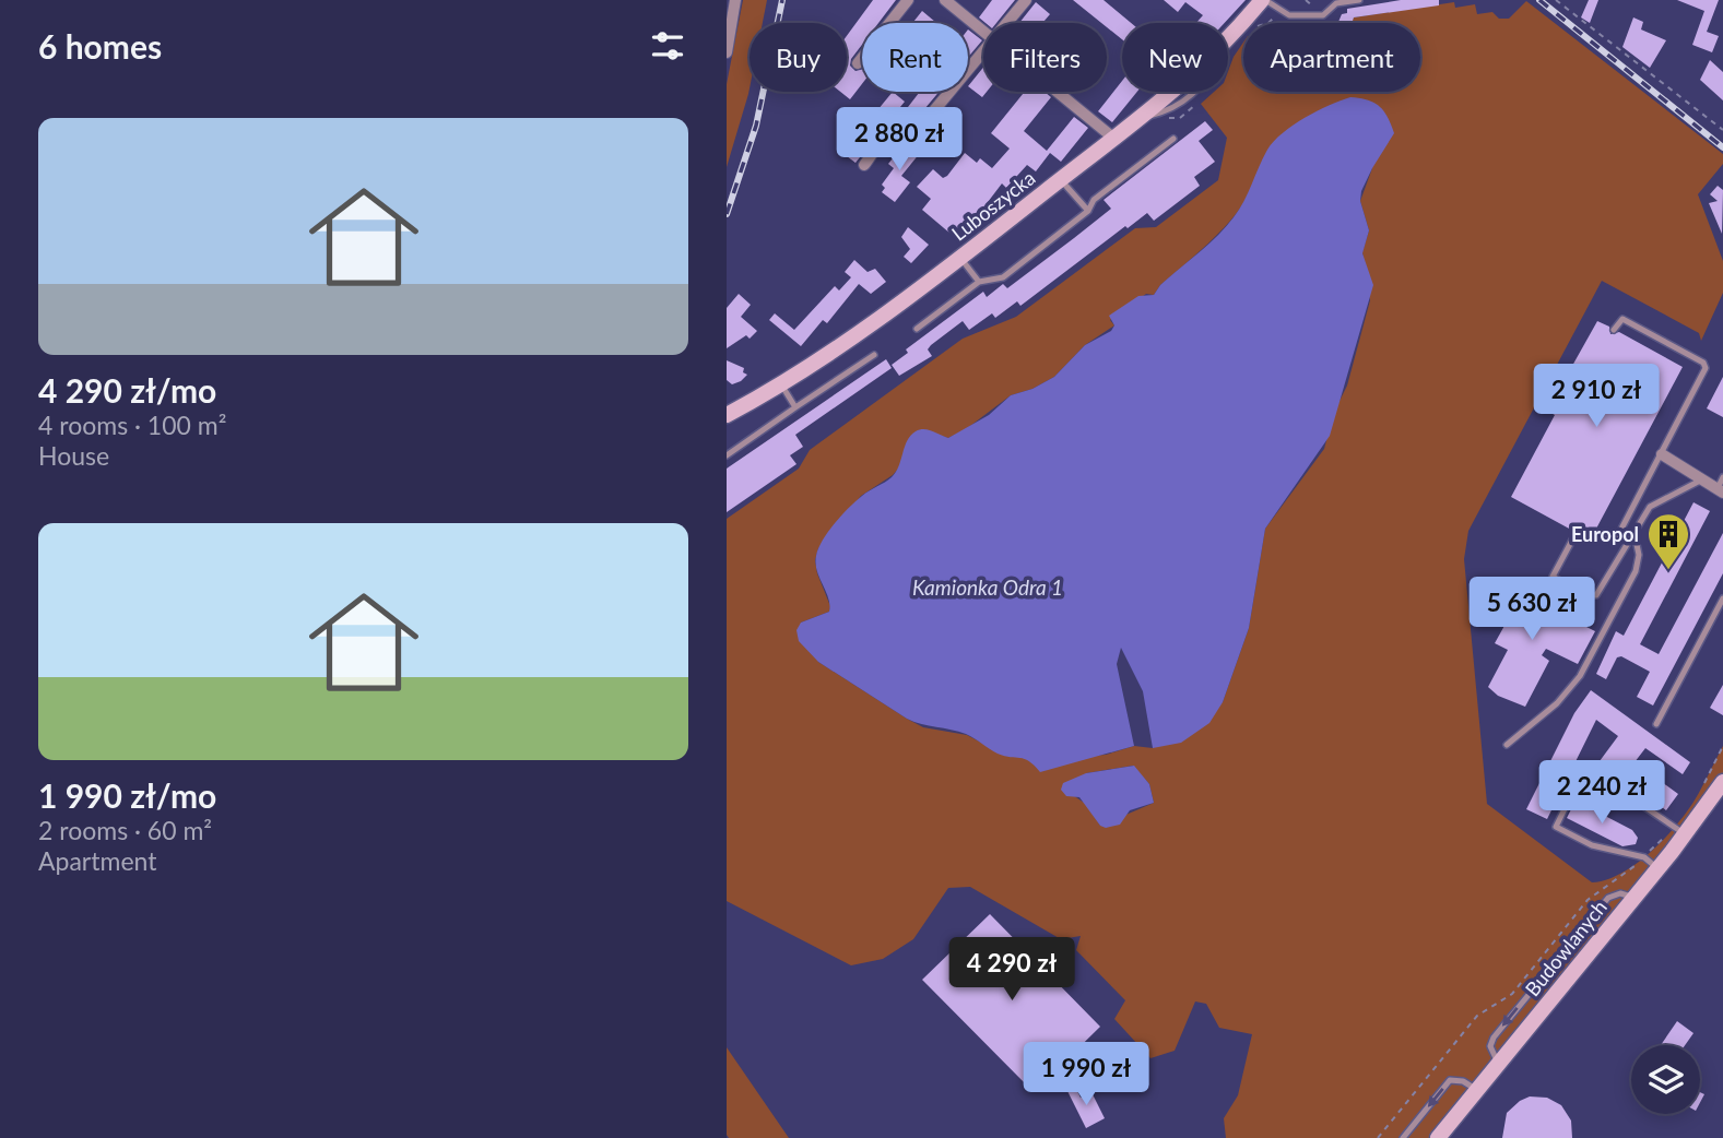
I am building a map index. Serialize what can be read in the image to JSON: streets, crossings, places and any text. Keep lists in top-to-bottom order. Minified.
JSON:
{"streets":{"street":["Luboszycka","Budowlanych"]},"water":["Kamionka Odra 1"],"places":{"building":["Europol"]},"page":{"heading":"6 homes","chip":["Buy","Rent","Filters","New","Apartment"],"list":[{"name":"4 290 zł/mo","note":"4 rooms · 100 m² · House"},{"name":"1 990 zł/mo","note":"2 rooms · 60 m² · Apartment"}],"price":["2 880 zł","2 910 zł","5 630 zł","2 240 zł","4 290 zł","1 990 zł"]}}
